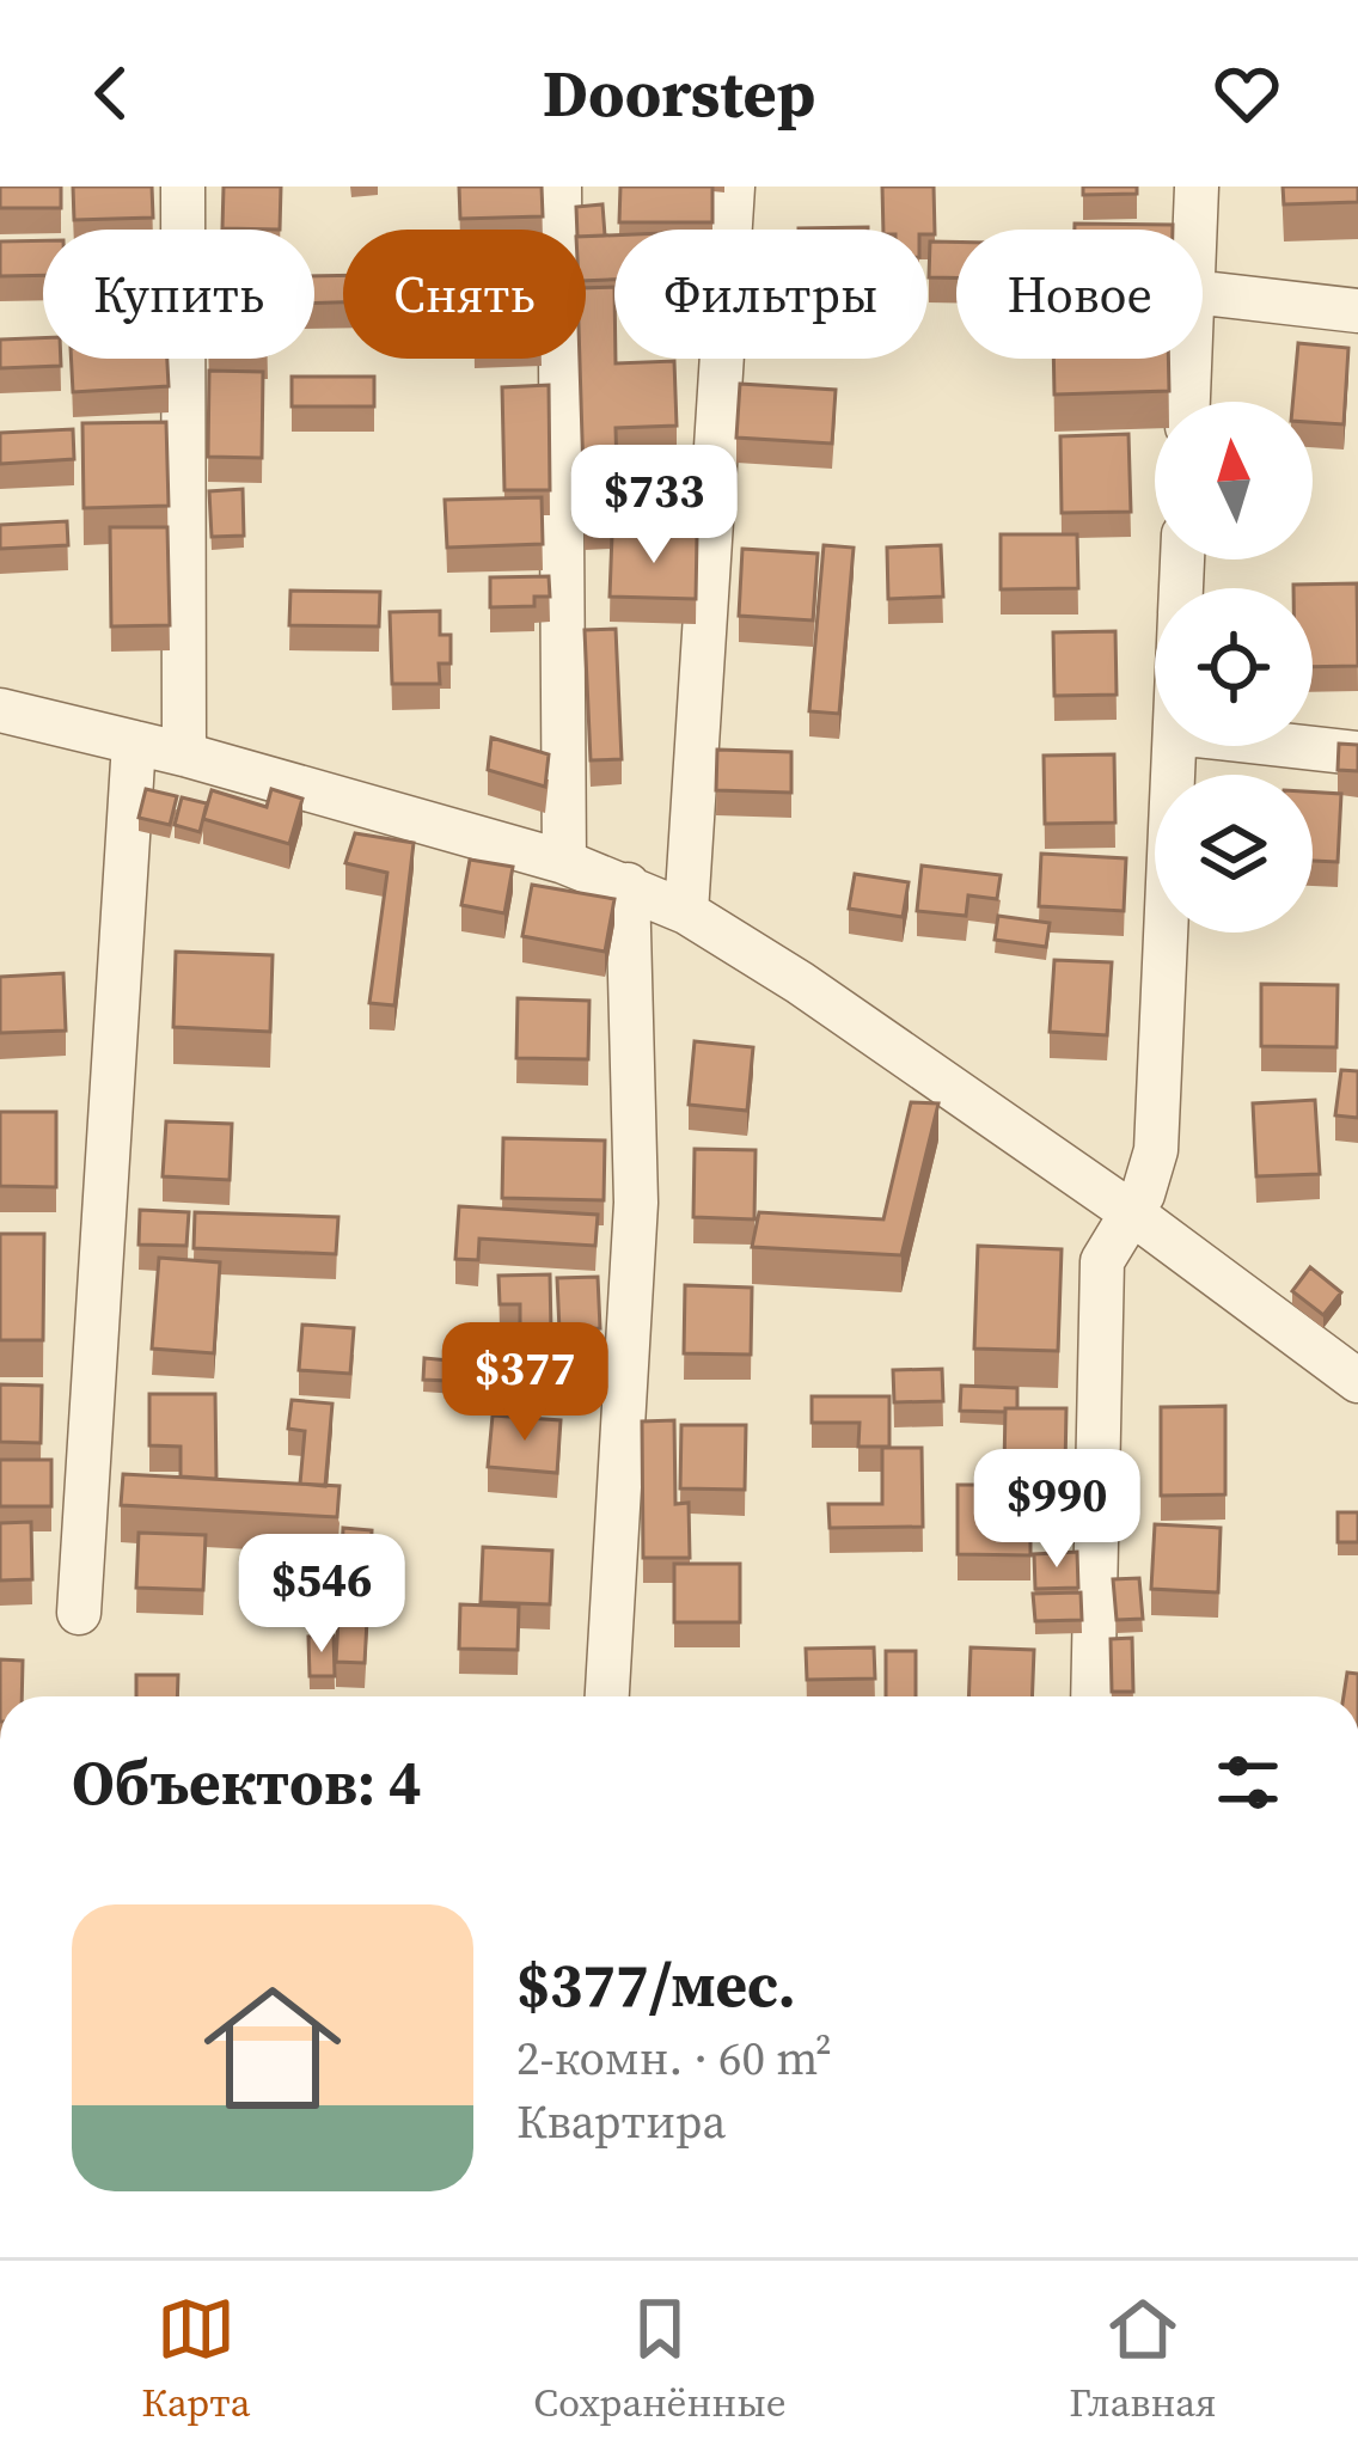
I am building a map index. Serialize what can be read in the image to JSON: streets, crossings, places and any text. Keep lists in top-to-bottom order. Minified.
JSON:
{"north":"top","page":{"header":"Doorstep","chip":["Купить","Снять","Фильтры","Новое"],"price":["$733","$377","$990","$546"],"heading":"Объектов: 4","list":[{"name":"$377/мес.","note":"2-комн. · 60 m² · Квартира"}],"tabs":["Карта","Сохранённые","Главная"]}}
